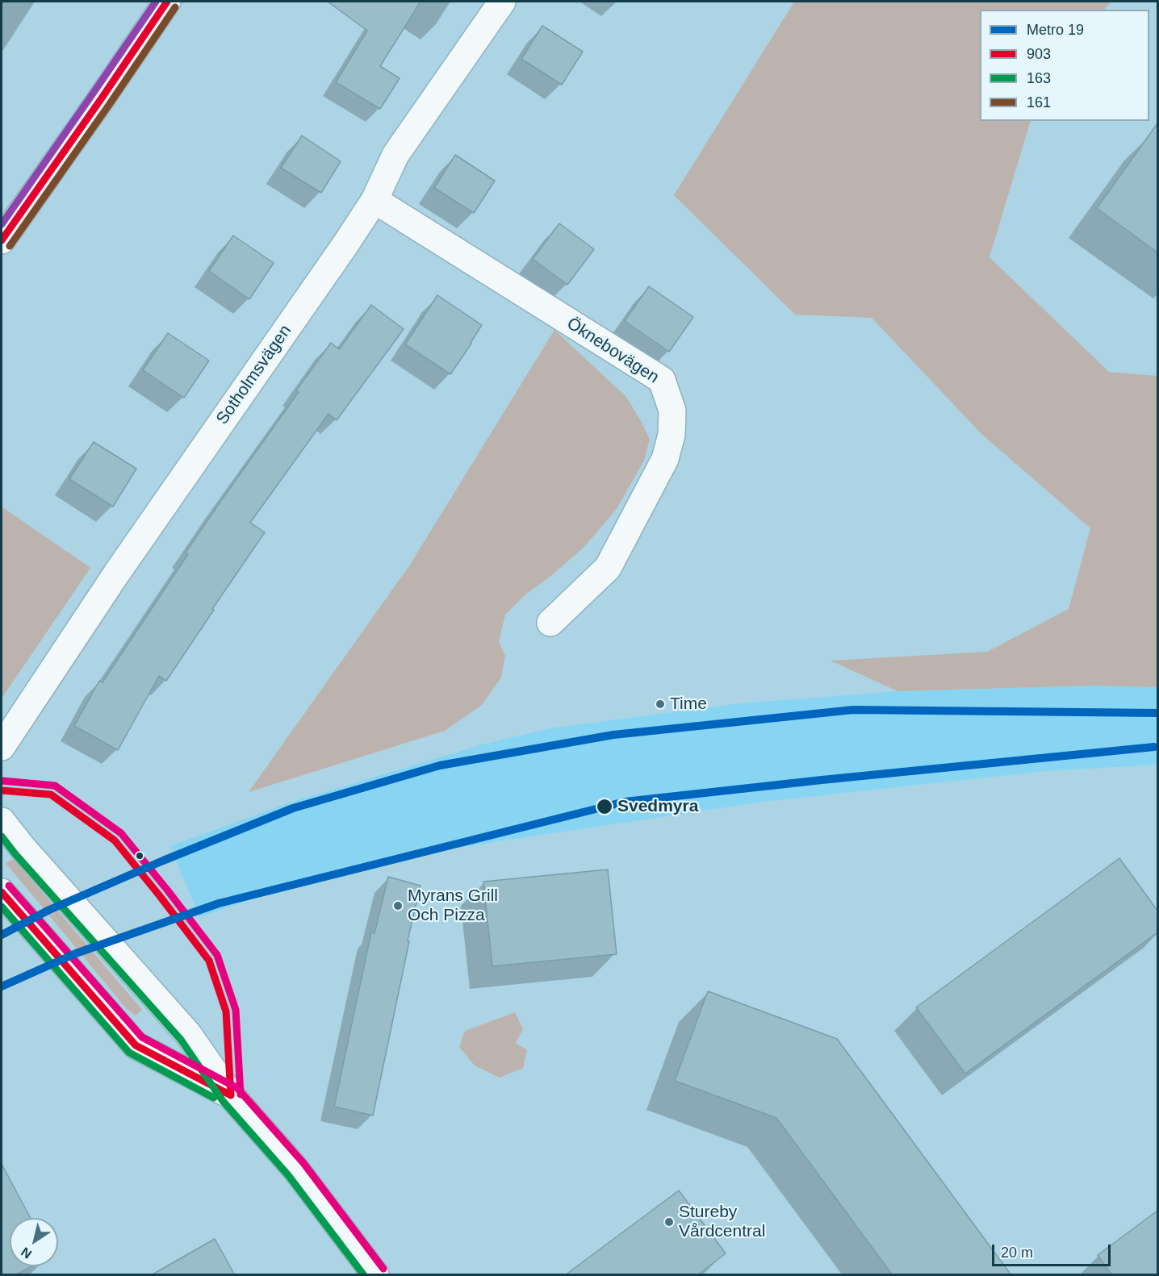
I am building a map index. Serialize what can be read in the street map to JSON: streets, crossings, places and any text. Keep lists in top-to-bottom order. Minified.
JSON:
{"streets":{"street":["Öknebovägen","Sotholmsvägen"]},"crossings":[["Öknebovägen","Sotholmsvägen"]],"places":["Time","Svedmyra","Myrans Grill Och Pizza","Stureby Vårdcentral"],"lines":["transit line 903","transit line 161","metro line 19","transit line 163"],"legend":["Metro 19","903","163","161"],"scale_bar":"20 m","north":"bottom left"}
